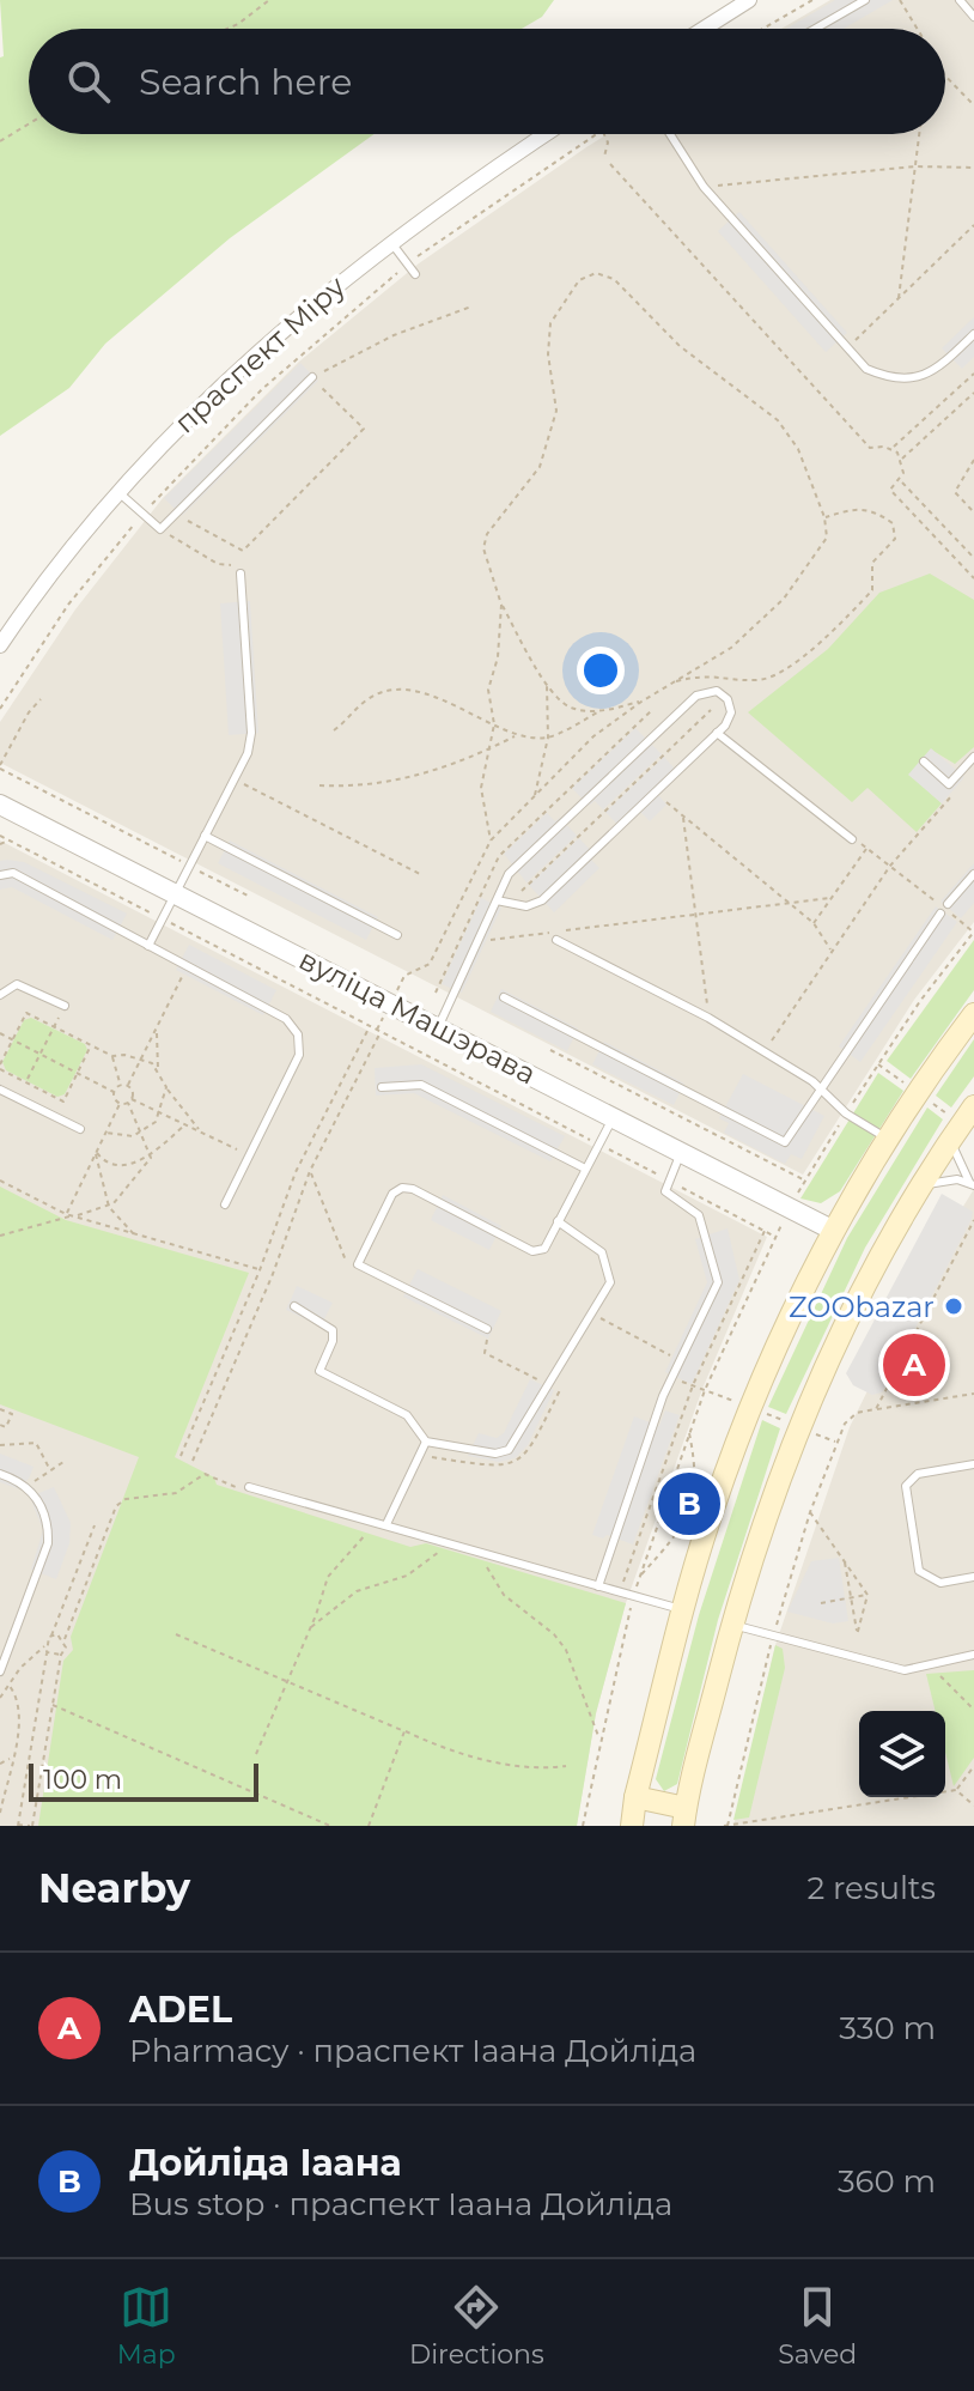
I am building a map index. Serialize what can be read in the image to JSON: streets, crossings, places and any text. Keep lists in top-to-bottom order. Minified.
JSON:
{"streets":{"street":["праспект Міру","вуліца Машэрава"]},"places":["ZOObazar"],"scale_bar":"100 m","page":{"search":"Search here","pins":["A","B"],"scale":"100 m","heading":["Nearby","2 results"],"list":[{"mark":"A","name":"ADEL","note":"Pharmacy · праспект Іаана Дойліда","value":"330 m"},{"mark":"B","name":"Дойліда Іаана","note":"Bus stop · праспект Іаана Дойліда","value":"360 m"}],"nav":["Map","Directions","Saved"]}}
